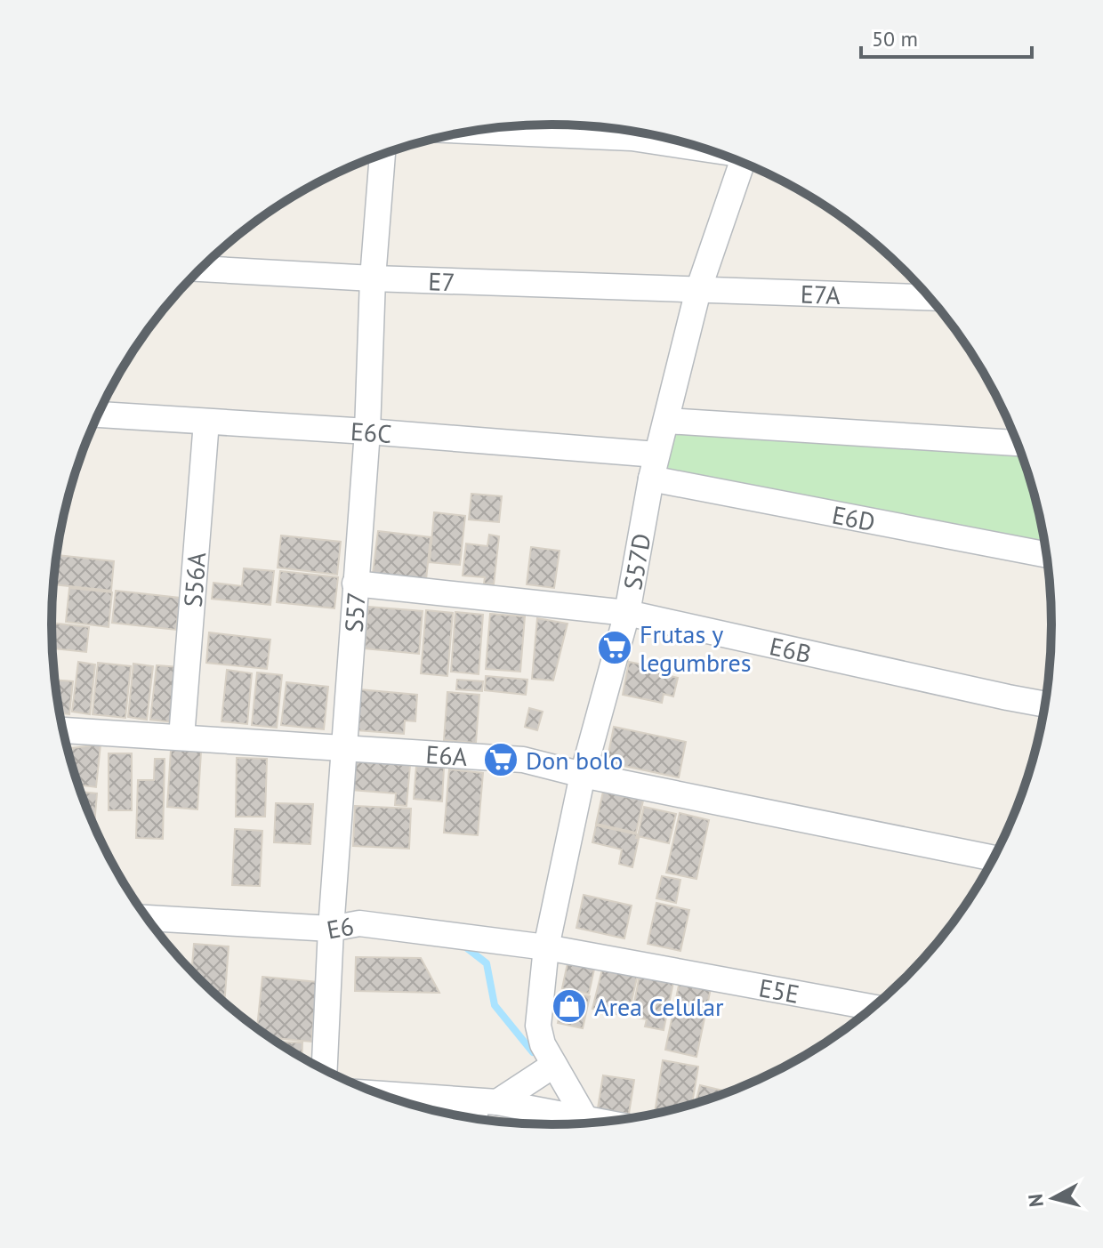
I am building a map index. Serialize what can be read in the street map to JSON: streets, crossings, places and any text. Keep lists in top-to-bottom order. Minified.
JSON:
{"streets":{"street":["E7","E7A","E6C","E6D","S57D","S56A","S57","E6B","E6A","E6","E5E"]},"crossings":[["E7","E7A"],["E7","S57D"],["E7","S57"],["E7A","S57D"],["E6C","S57D"],["E6C","S56A"],["E6C","S57"],["E6D","S57D"],["S57D","E6B"],["S57D","E6A"],["S57D","E6"],["S57D","E5E"],["S56A","E6A"],["S57","E6B"],["S57","E6A"],["S57","E6"],["E6","E5E"]],"places":{"supermarket":["Frutas y legumbres","Don bolo"],"shop":["Area Celular"]},"scale_bar":"50 m","north":"left"}
